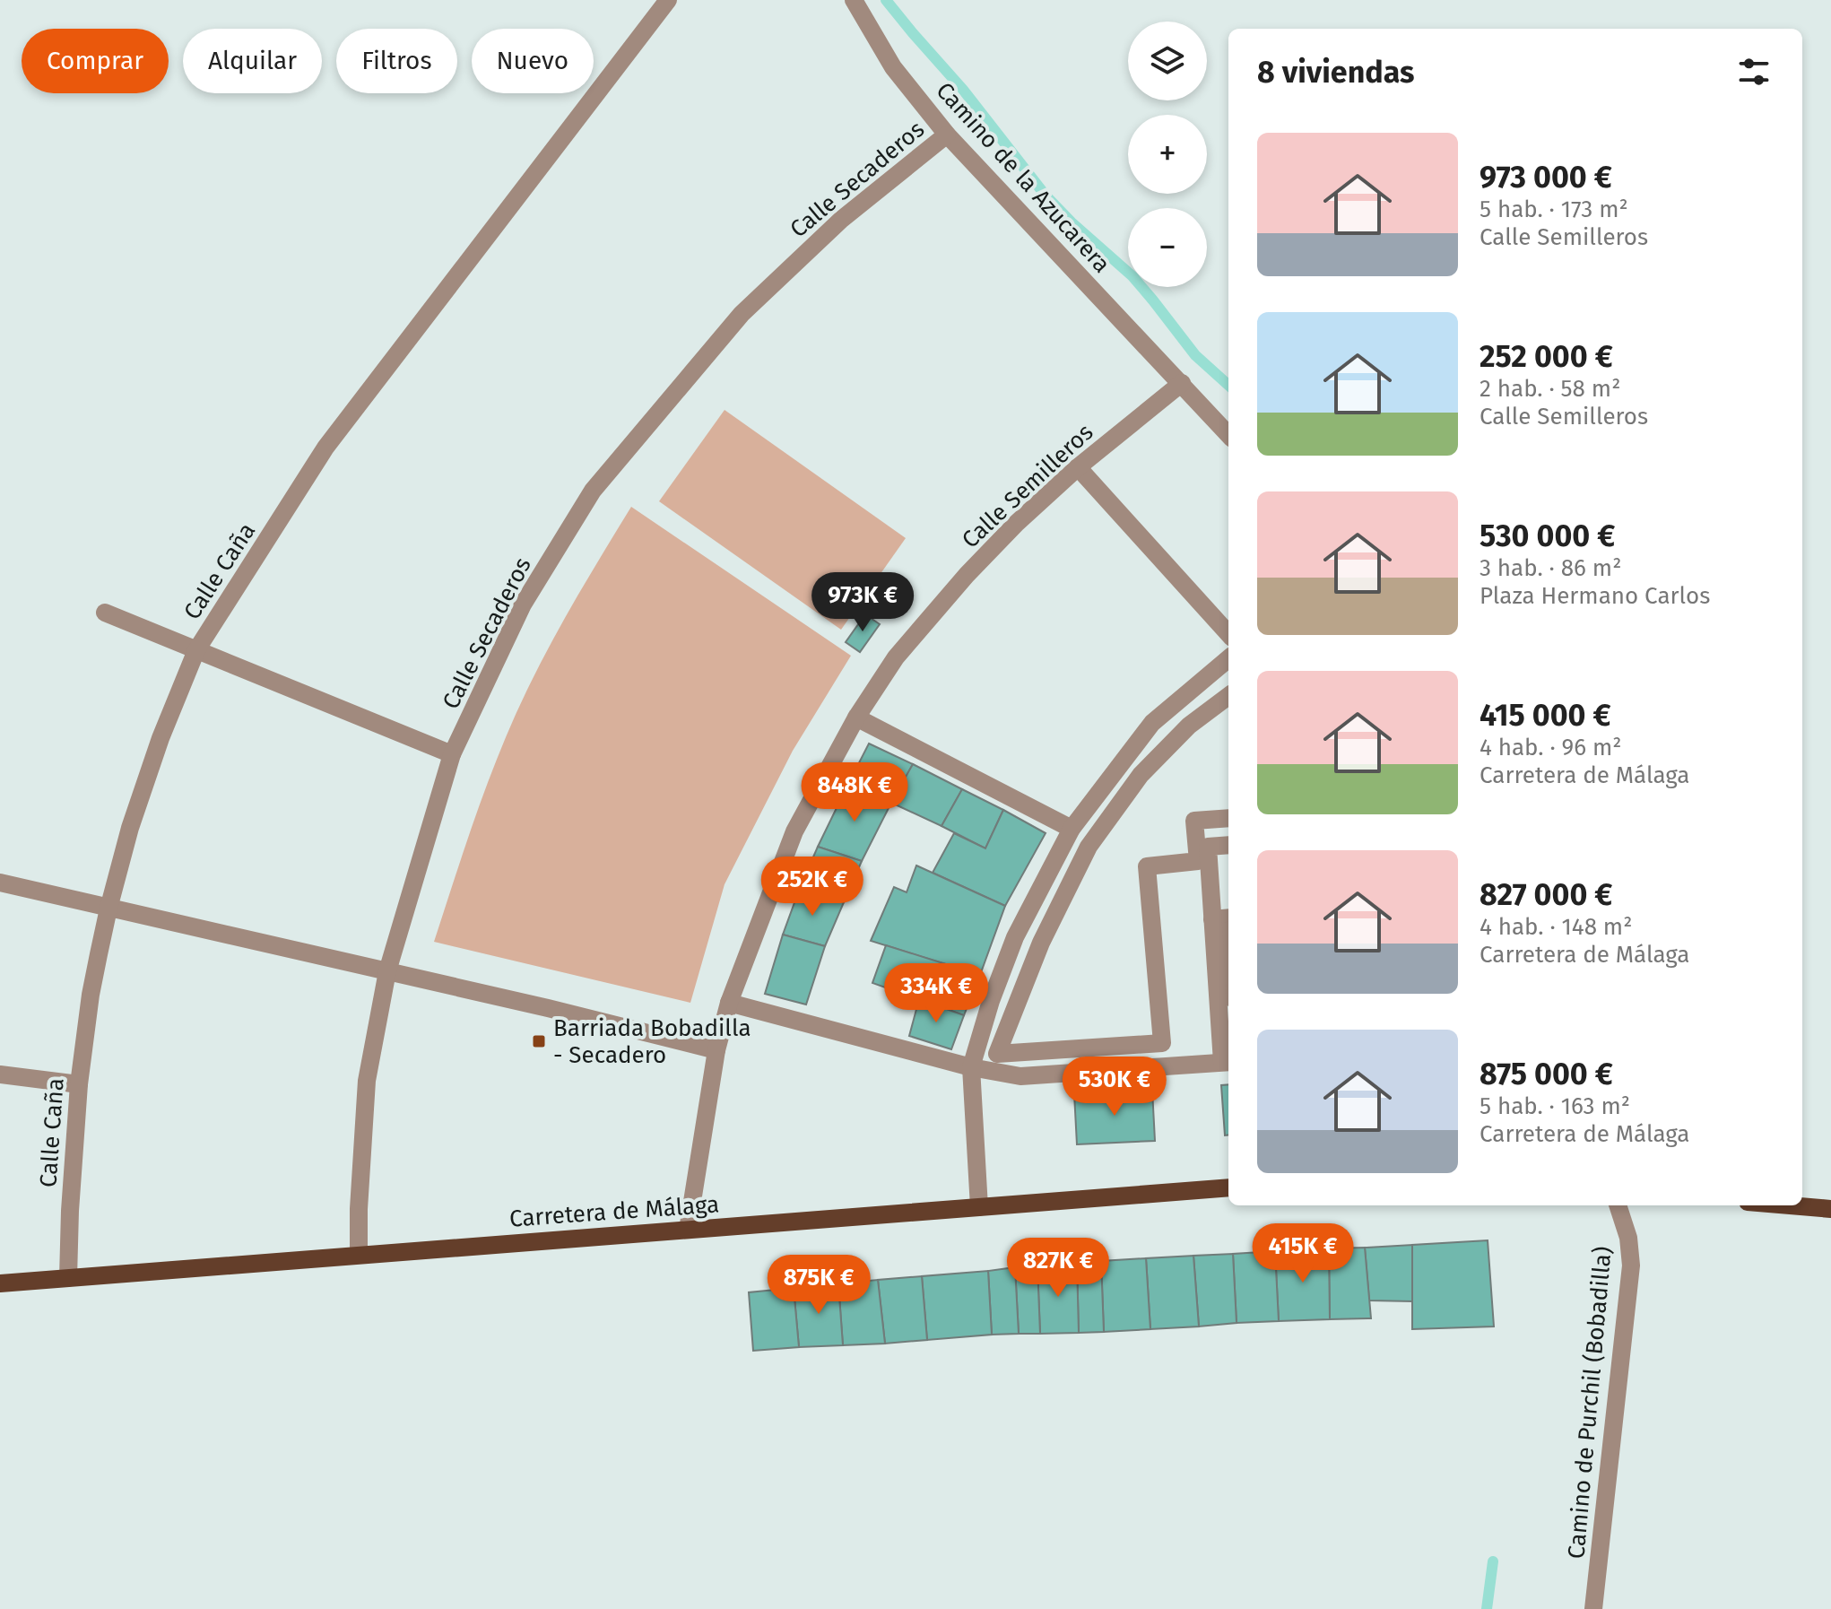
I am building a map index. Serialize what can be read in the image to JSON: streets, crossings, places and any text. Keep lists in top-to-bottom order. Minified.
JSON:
{"streets":{"main road":["Carretera de Málaga"],"street":["Camino de la Azucarera","Calle Secaderos","Calle Semilleros","Calle Caña","Camino de Purchil (Bobadilla)"]},"crossings":[["Camino de la Azucarera","Calle Secaderos"],["Camino de la Azucarera","Calle Semilleros"],["Calle Secaderos","Carretera de Málaga"],["Calle Semilleros","Carretera de Málaga"],["Calle Caña","Carretera de Málaga"]],"places":{"transit":["Barriada Bobadilla - Secadero"]},"page":{"map_buttons":["+","−"],"chip":["Comprar","Alquilar","Filtros","Nuevo"],"heading":"8 viviendas","list":[{"name":"973 000 €","note":"5 hab. · 173 m² · Calle Semilleros"},{"name":"252 000 €","note":"2 hab. · 58 m² · Calle Semilleros"},{"name":"530 000 €","note":"3 hab. · 86 m² · Plaza Hermano Carlos"},{"name":"415 000 €","note":"4 hab. · 96 m² · Carretera de Málaga"},{"name":"827 000 €","note":"4 hab. · 148 m² · Carretera de Málaga"},{"name":"875 000 €","note":"5 hab. · 163 m² · Carretera de Málaga"}],"price":["973K €","848K €","252K €","334K €","530K €","415K €","827K €","875K €"]}}
